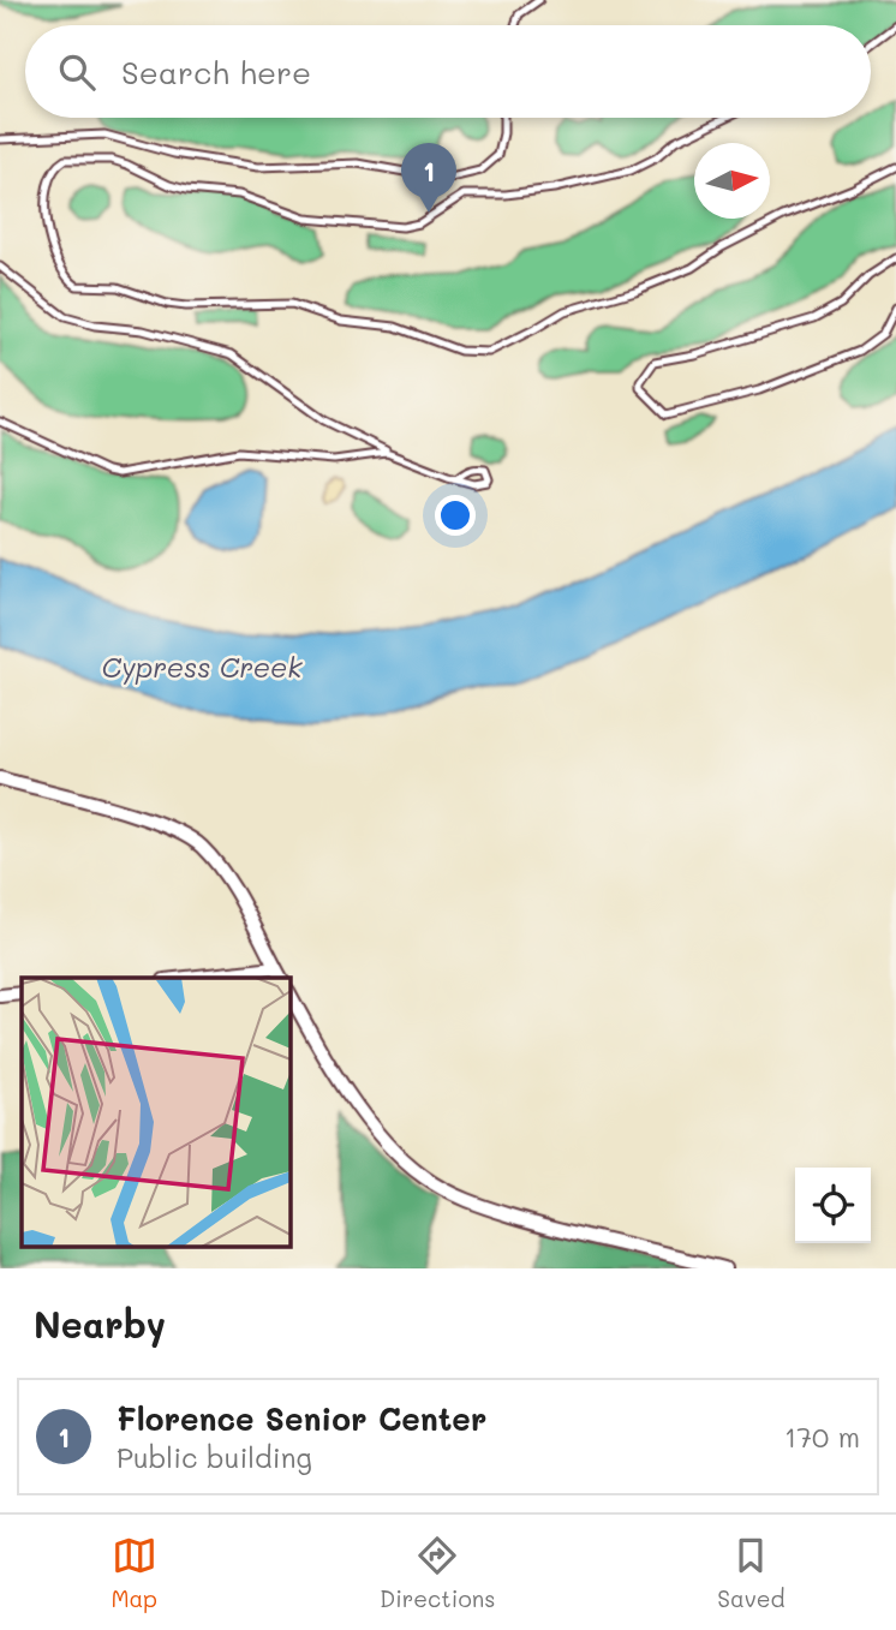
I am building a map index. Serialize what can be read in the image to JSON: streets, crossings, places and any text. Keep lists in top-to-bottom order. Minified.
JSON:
{"water":["Cypress Creek"],"north":"right","page":{"search":"Search here","pins":"1","heading":"Nearby","list":[{"mark":"1","name":"Florence Senior Center","note":"Public building","value":"170 m"}],"nav":["Map","Directions","Saved"]}}
